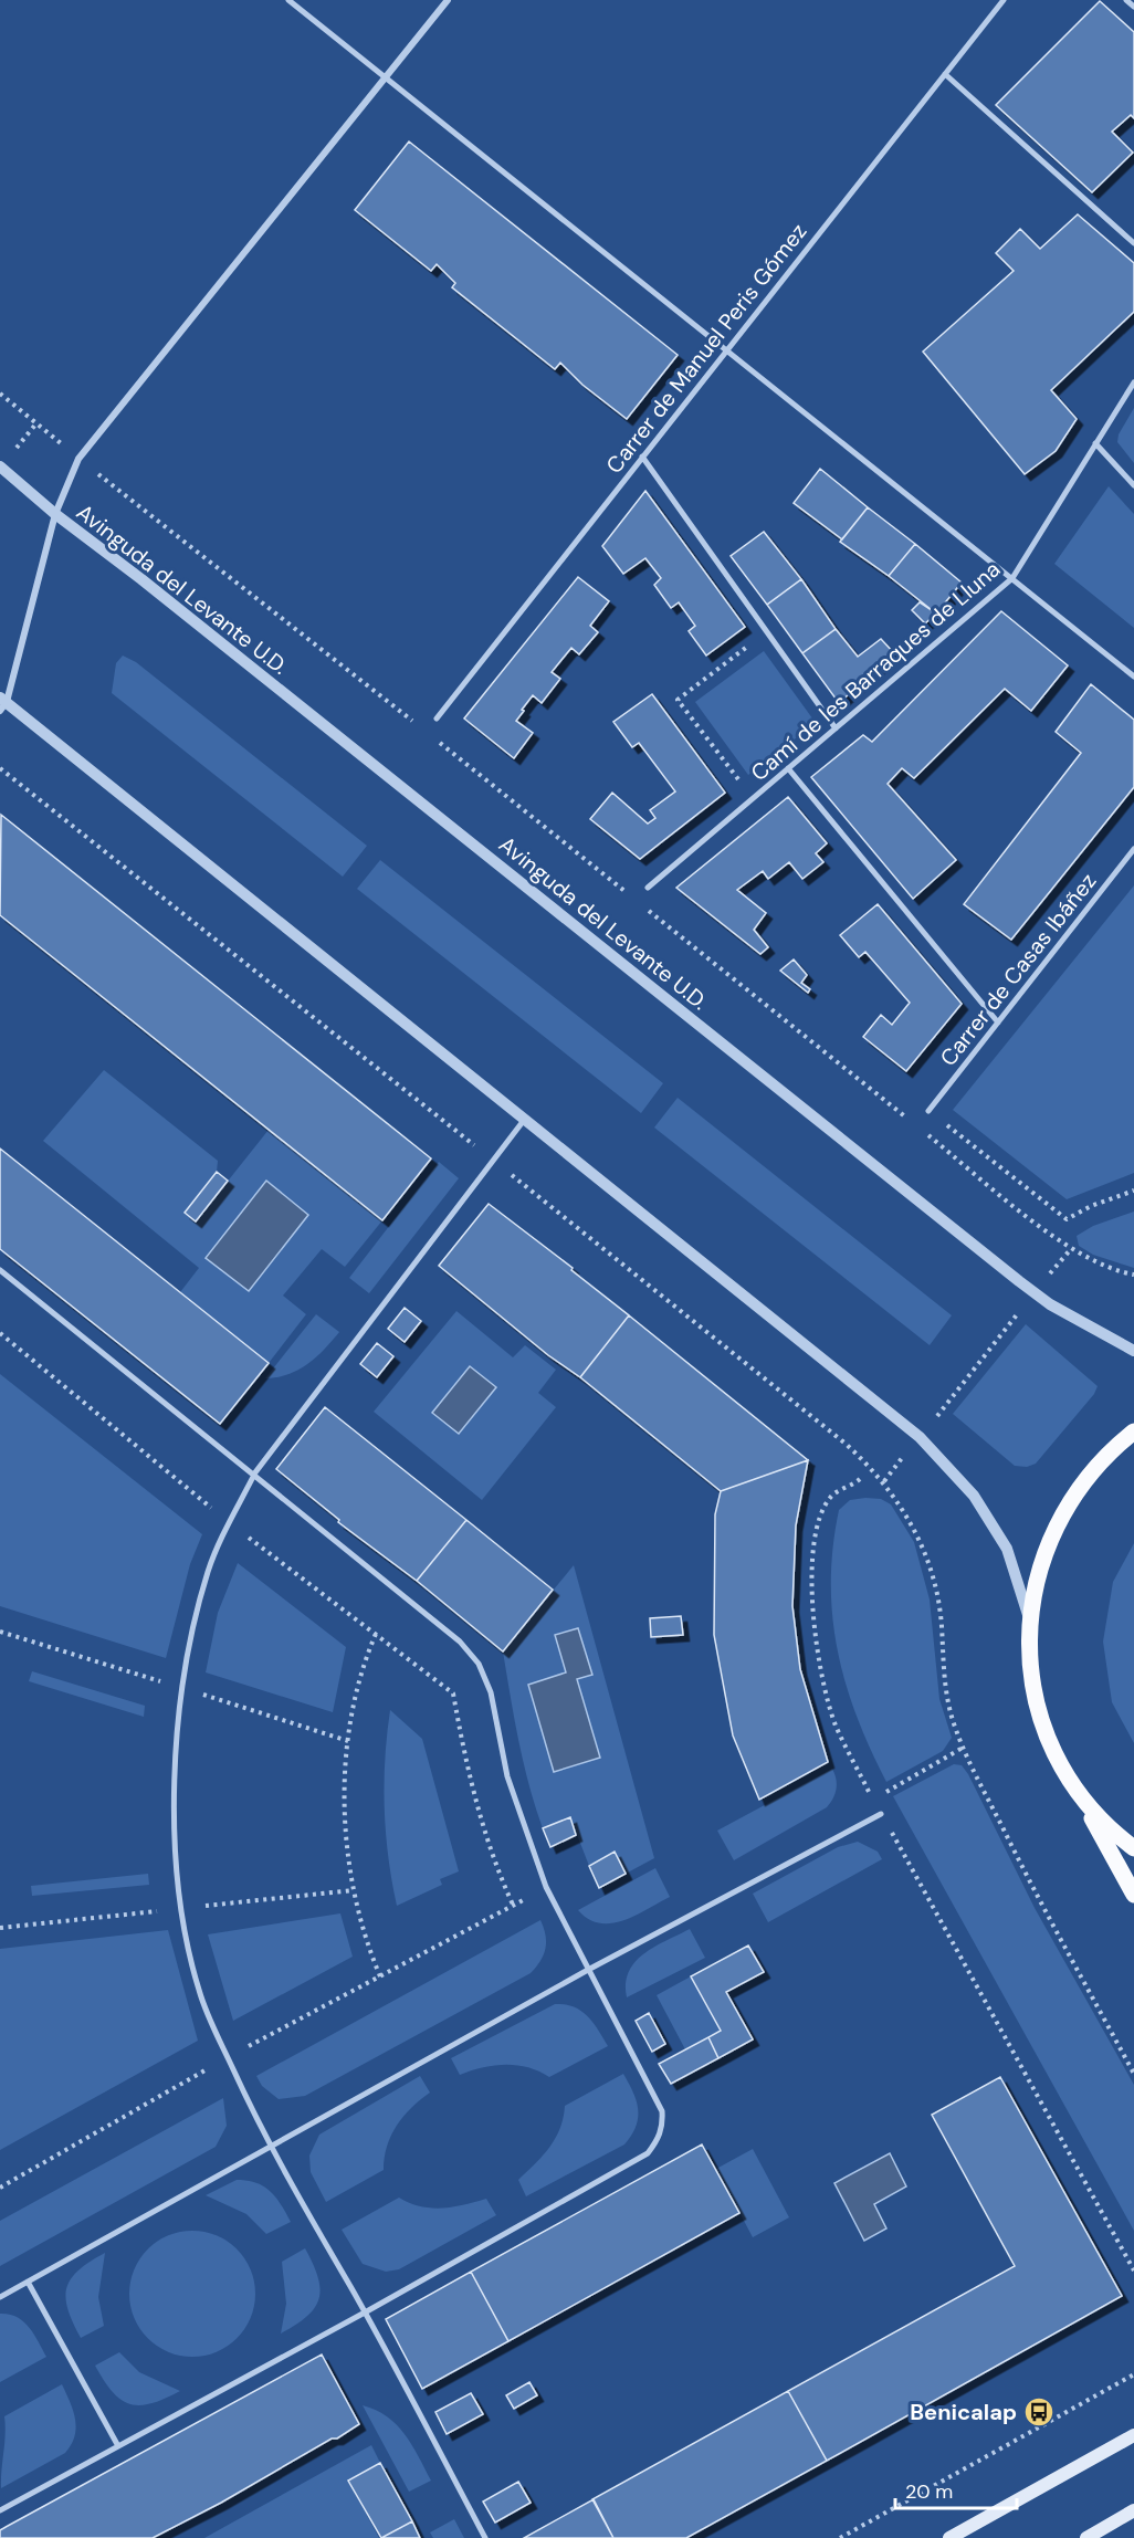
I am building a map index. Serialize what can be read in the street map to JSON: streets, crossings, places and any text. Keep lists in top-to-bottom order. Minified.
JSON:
{"streets":{"street":["Carrer de Manuel Peris Gómez","Avinguda del Levante U.D.","Camí de les Barraques de Lluna","Carrer de Casas Ibáñez"]},"places":{"bus stop":["Benicalap"]},"scale_bar":"20 m"}
